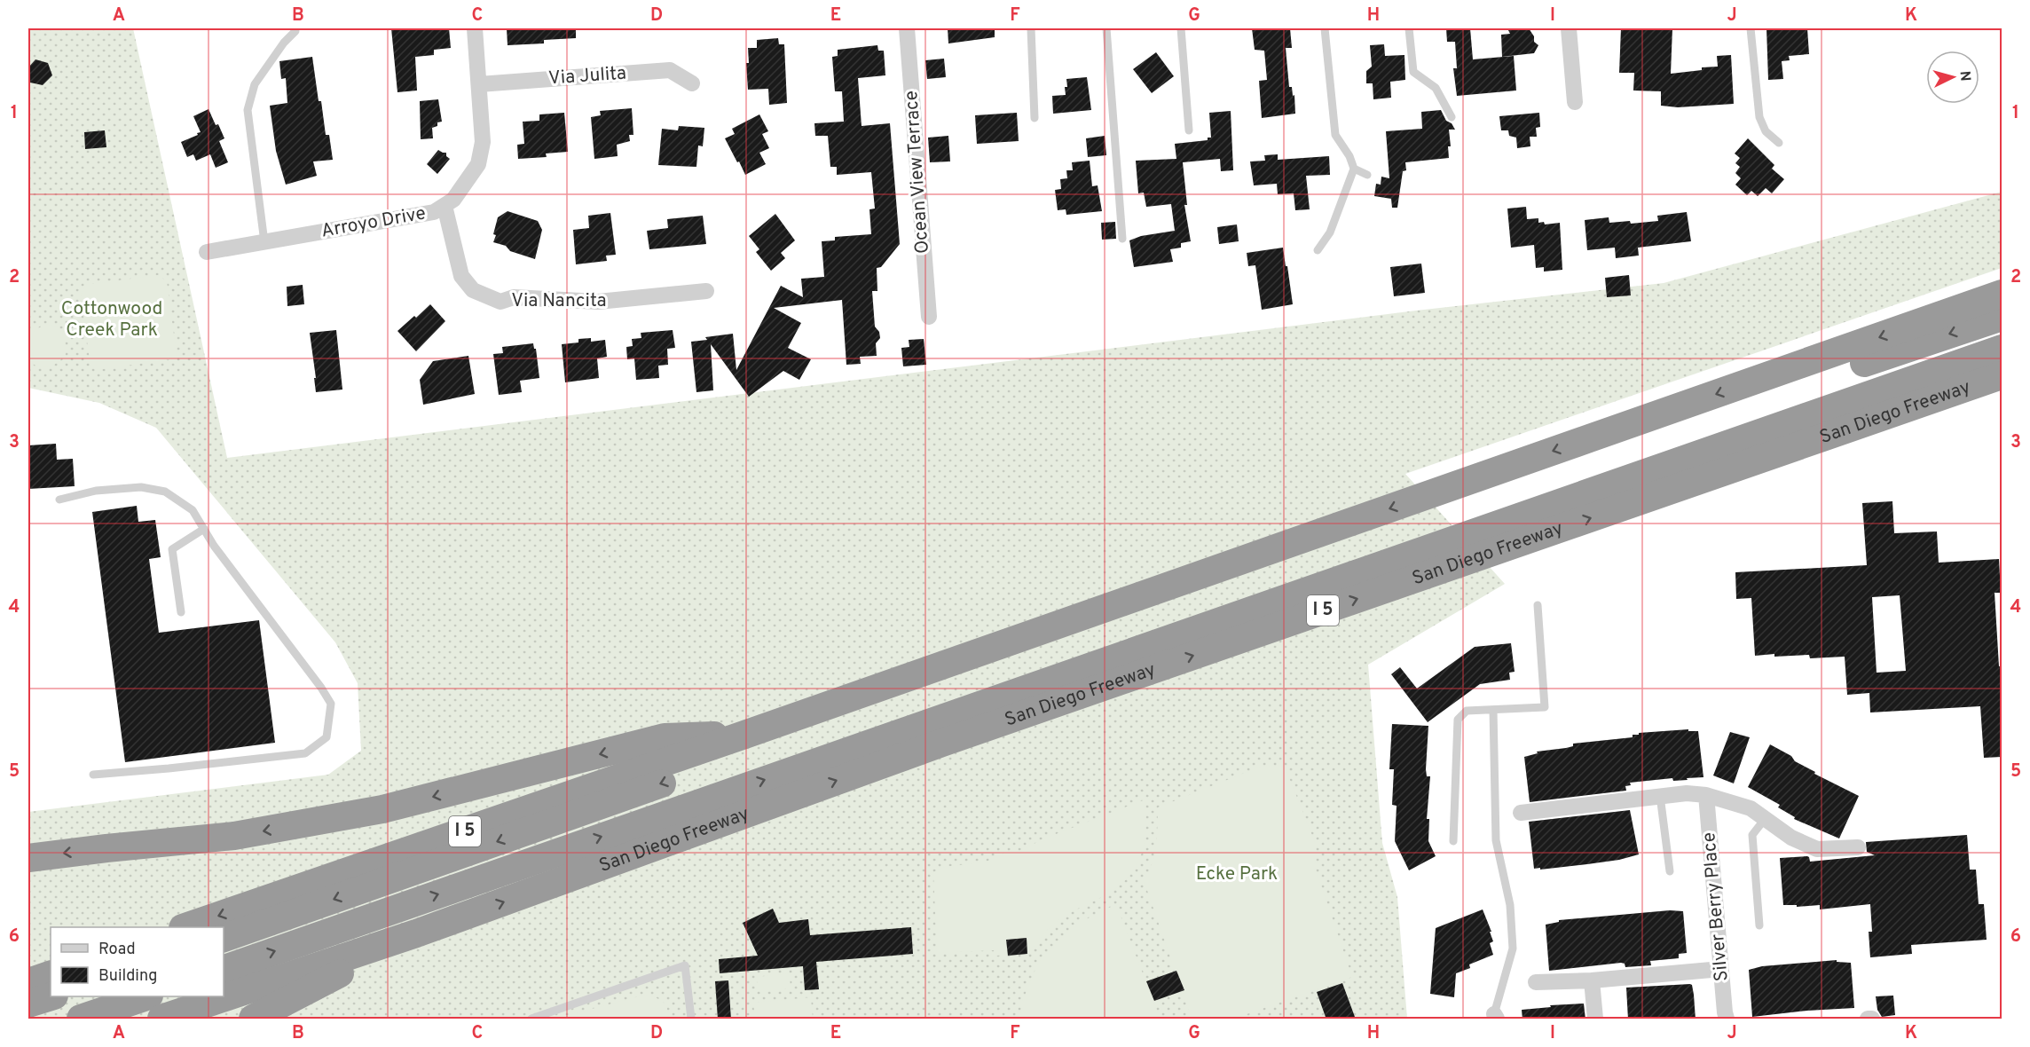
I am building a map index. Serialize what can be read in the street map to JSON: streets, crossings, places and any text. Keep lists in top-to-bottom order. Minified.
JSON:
{"streets":{"highway":["San Diego Freeway","I 5"],"street":["Via Julita","Ocean View Terrace","Arroyo Drive","Via Nancita","Silver Berry Place"]},"crossings":[["Via Julita","Arroyo Drive"],["Arroyo Drive","Via Nancita"]],"parks":["Cottonwood Creek Park","Ecke Park"],"legend":["Road","Building"],"north":"right","grid":{"columns":["A","B","C","D","E","F","G","H","I","J","K"],"rows":["1","2","3","4","5","6"]}}
